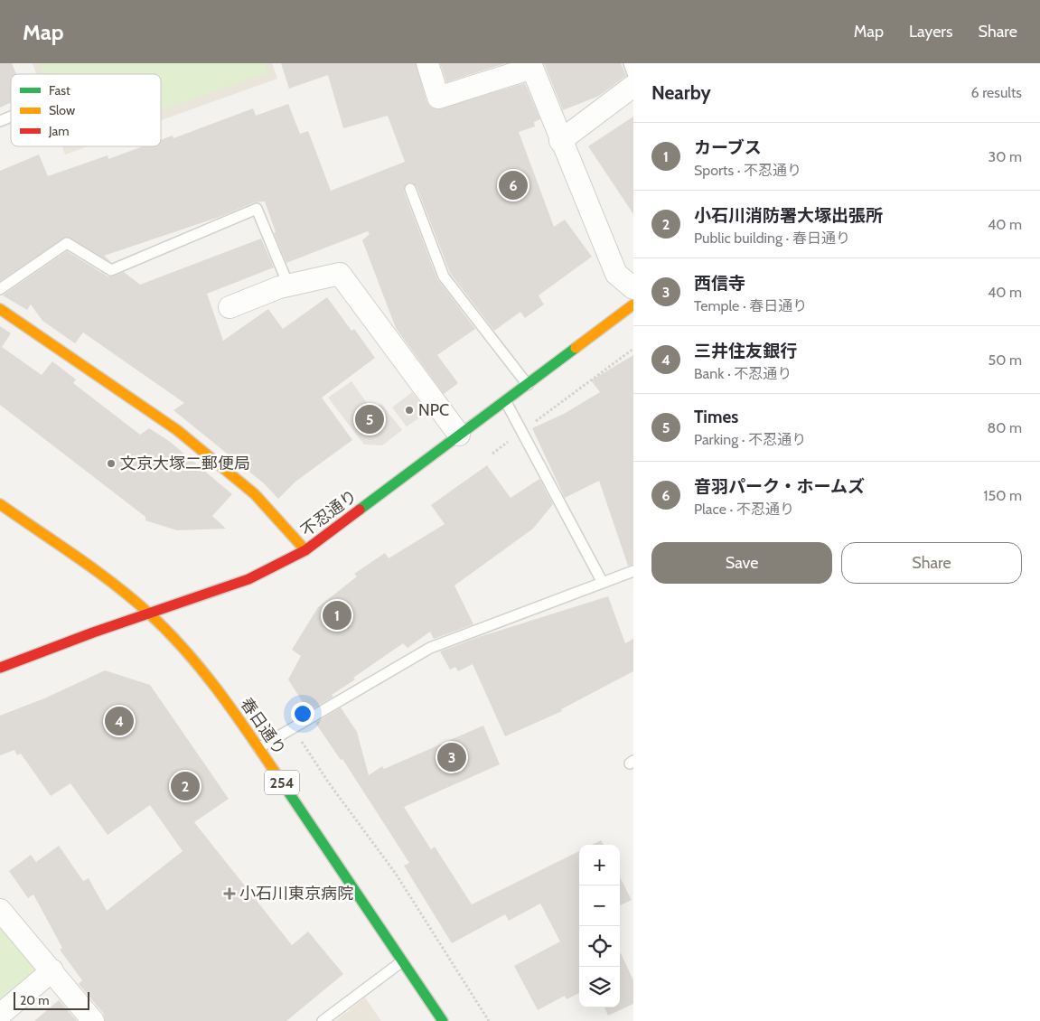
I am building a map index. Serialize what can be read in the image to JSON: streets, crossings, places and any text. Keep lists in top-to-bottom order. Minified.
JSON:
{"streets":{"main road":["不忍通り","春日通り","254"]},"crossings":[["不忍通り","春日通り"]],"places":{"other":["NPC","文京大塚二郵便局"],"health":["小石川東京病院"]},"legend":["Fast","Slow","Jam"],"scale_bar":"20 m","page":{"header":"Map","nav":["Map","Layers","Share"],"heading":["Nearby","6 results"],"list":[{"mark":"1","name":"カーブス","note":"Sports · 不忍通り","value":"30 m"},{"mark":"2","name":"小石川消防署大塚出張所","note":"Public building · 春日通り","value":"40 m"},{"mark":"3","name":"西信寺","note":"Temple · 春日通り","value":"40 m"},{"mark":"4","name":"三井住友銀行","note":"Bank · 不忍通り","value":"50 m"},{"mark":"5","name":"Times","note":"Parking · 不忍通り","value":"80 m"},{"mark":"6","name":"音羽パーク・ホームズ","note":"Place · 不忍通り","value":"150 m"}],"pins":["6","5","1","4","3","2"],"buttons":["Save","Share"],"map_buttons":["+","−"],"scale":"20 m"}}
